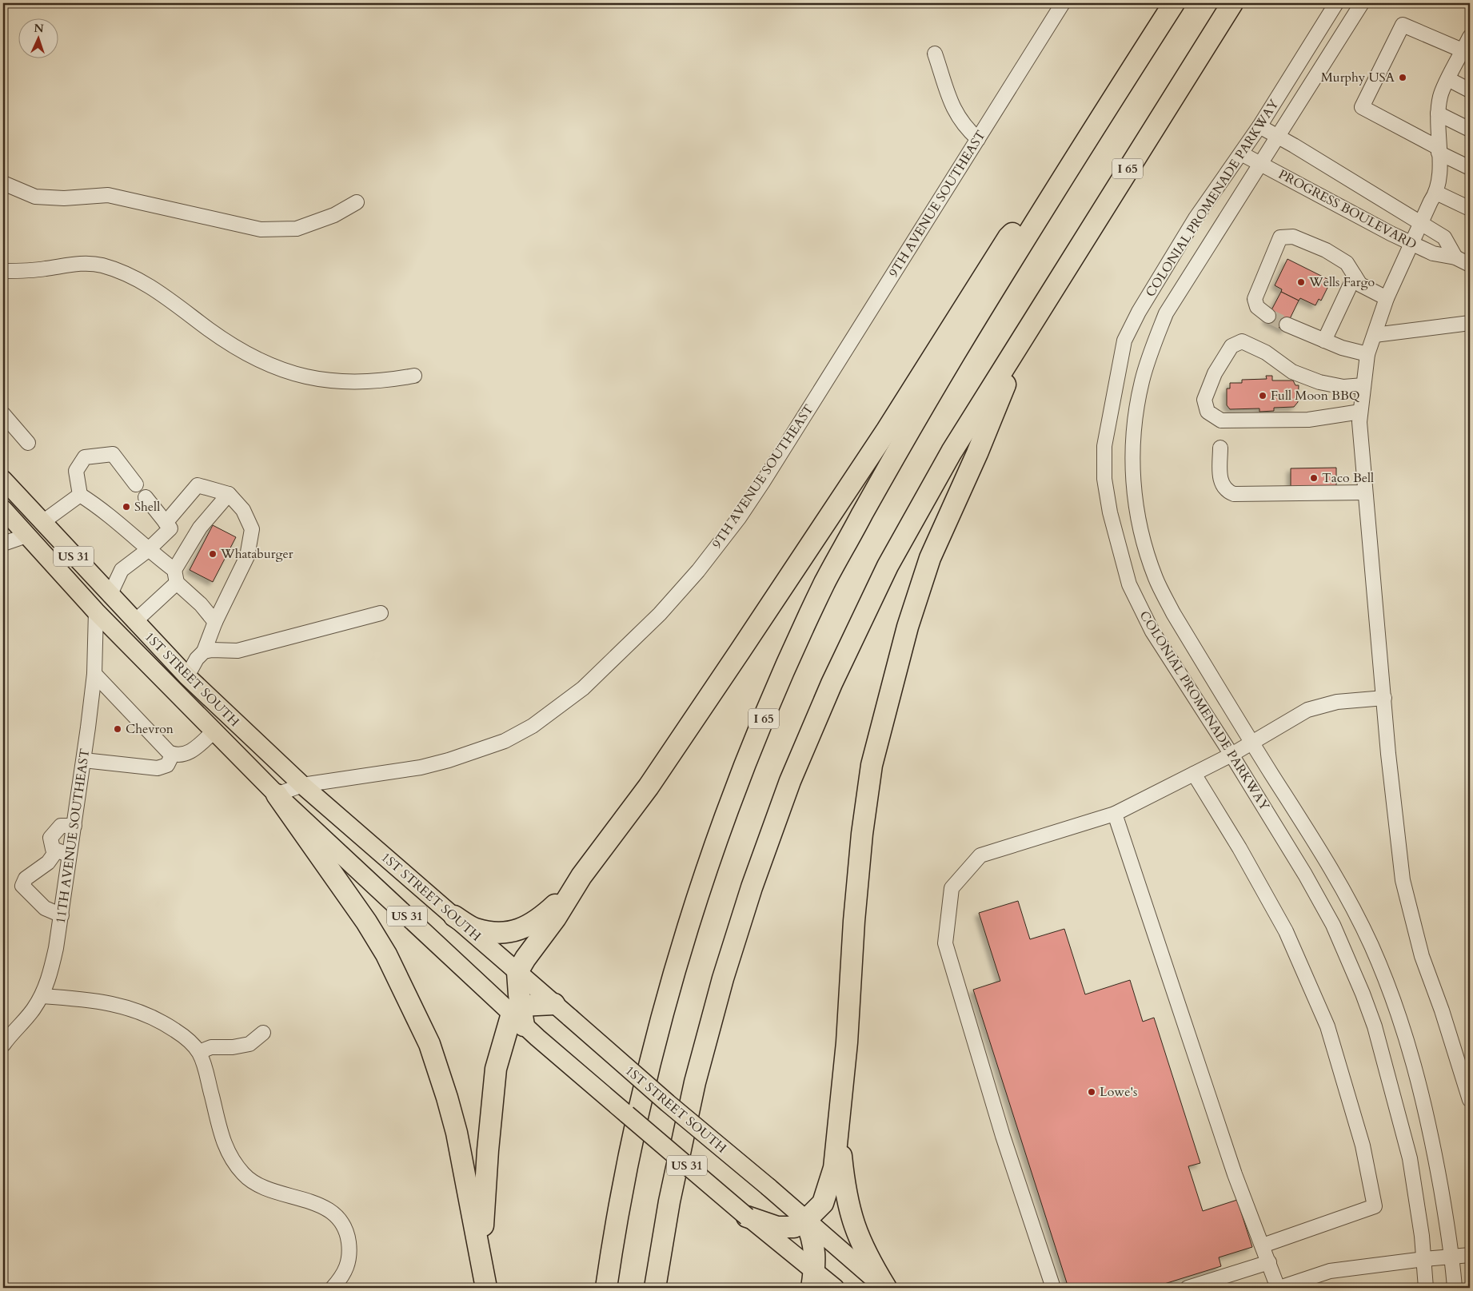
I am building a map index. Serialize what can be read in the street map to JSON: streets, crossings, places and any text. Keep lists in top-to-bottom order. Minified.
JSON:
{"streets":{"highway":["I 65"],"main road":["US 31","1ST STREET SOUTH"],"street":["COLONIAL PROMENADE PARKWAY","9TH AVENUE SOUTHEAST","PROGRESS BOULEVARD","11TH AVENUE SOUTHEAST"]},"crossings":[["COLONIAL PROMENADE PARKWAY","PROGRESS BOULEVARD"],["9TH AVENUE SOUTHEAST","1ST STREET SOUTH"],["1ST STREET SOUTH","11TH AVENUE SOUTHEAST"]],"places":["Murphy USA","Wells Fargo","Full Moon BBQ","Taco Bell","Shell","Whataburger","Chevron","Lowe's"],"north":"top"}
